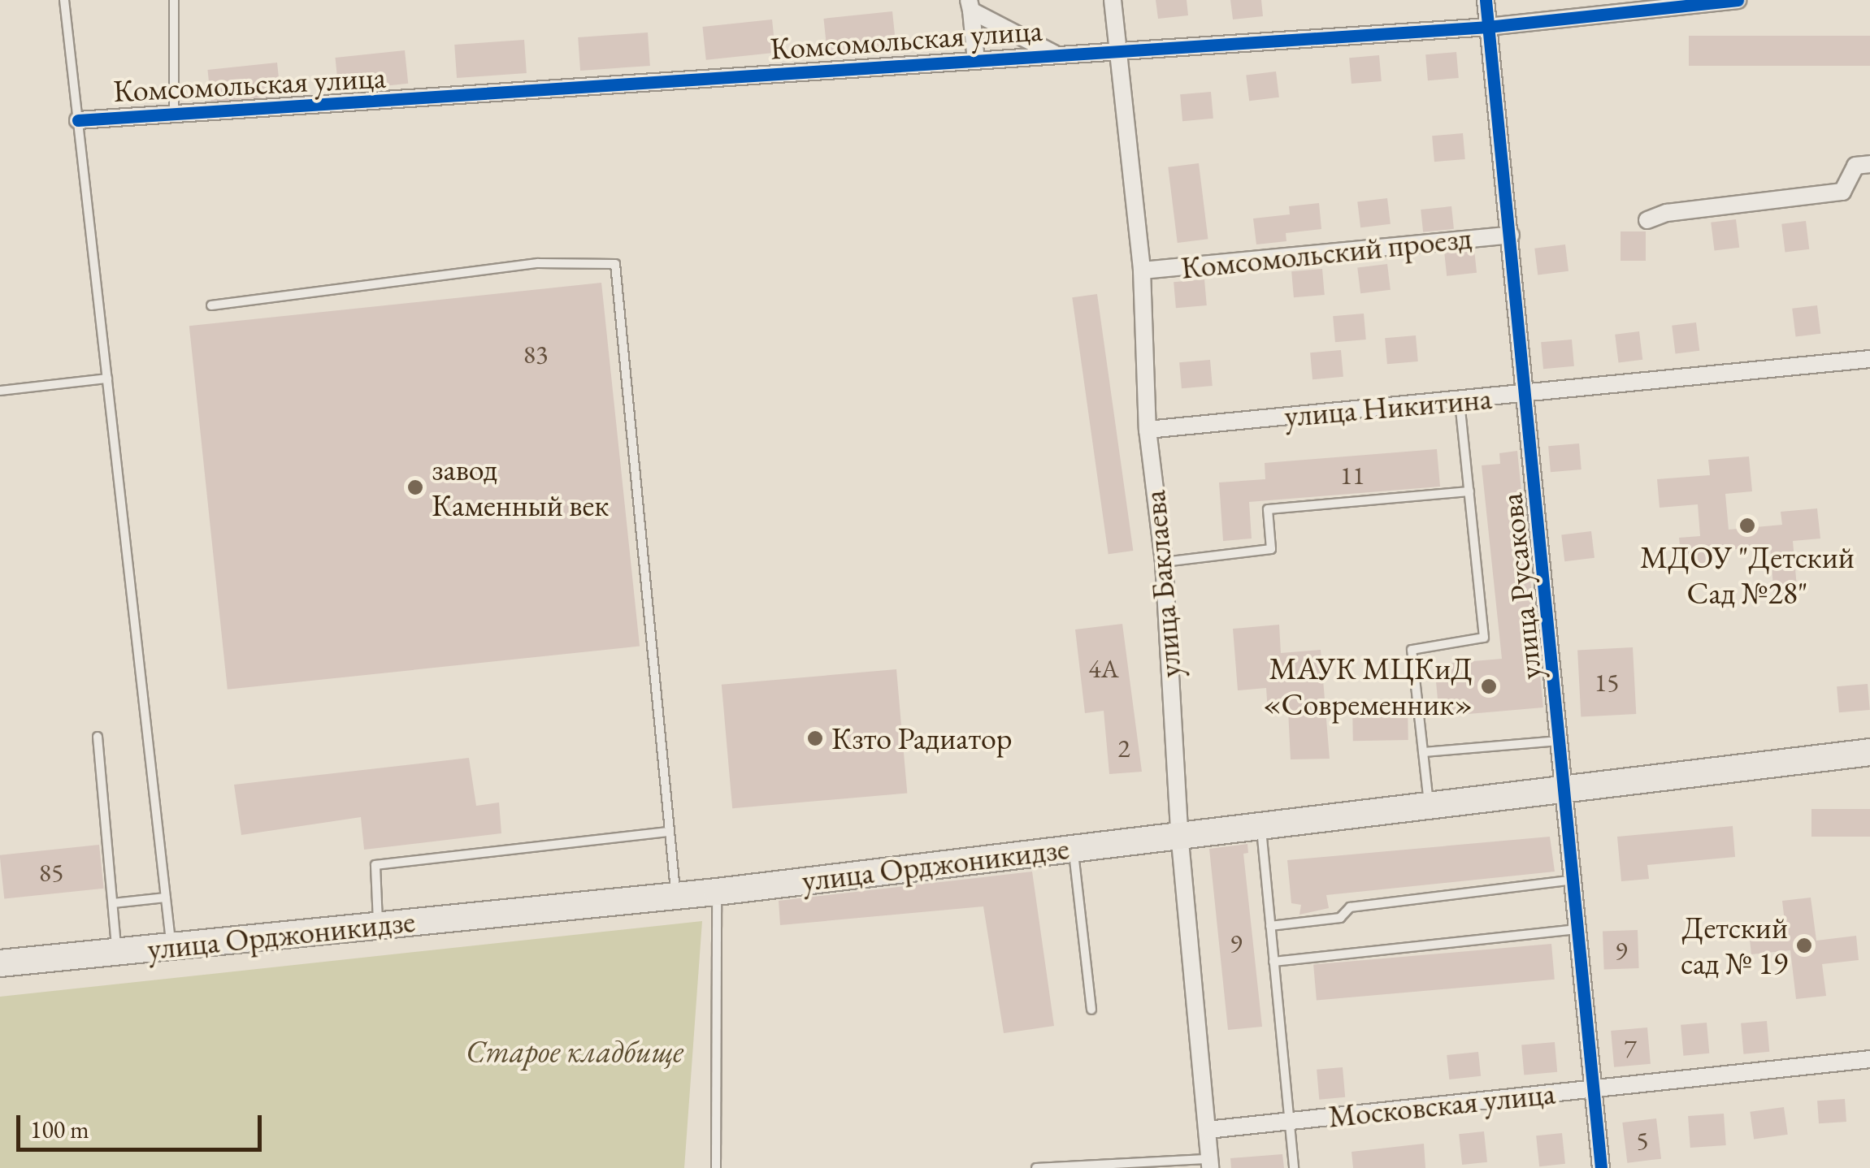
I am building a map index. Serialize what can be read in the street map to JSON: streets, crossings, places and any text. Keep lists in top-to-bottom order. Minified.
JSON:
{"streets":{"main road":["улица Орджоникидзе"],"street":["Комсомольская улица","Комсомольский проезд","улица Никитина","улица Баклаева","улица Русакова","Московская улица"]},"crossings":[["Комсомольская улица","улица Баклаева"],["Комсомольская улица","улица Русакова"],["Комсомольский проезд","улица Баклаева"],["Комсомольский проезд","улица Русакова"],["улица Никитина","улица Баклаева"],["улица Никитина","улица Русакова"],["улица Баклаева","улица Орджоникидзе"],["улица Баклаева","Московская улица"],["улица Русакова","улица Орджоникидзе"],["улица Русакова","Московская улица"]],"parks":["Старое кладбище"],"places":["завод Каменный век","МДОУ \"Детский Сад №28\"","МАУК МЦКиД «Современник»","Кзто Радиатор","Детский сад № 19"],"house_numbers":["83","11","4А","15","2","85","9","9","7","5"],"scale_bar":"100 m"}
